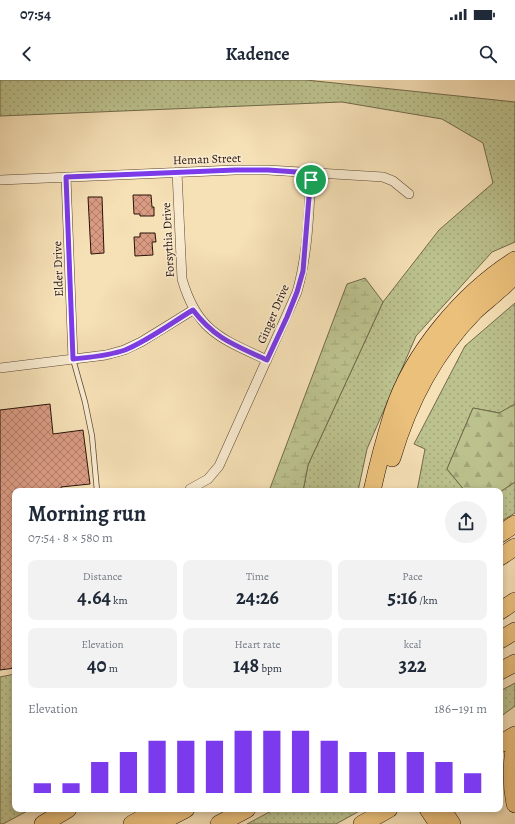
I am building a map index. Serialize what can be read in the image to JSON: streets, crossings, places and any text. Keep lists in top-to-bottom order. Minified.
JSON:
{"streets":{"street":["Heman Street","Forsythia Drive","Elder Drive","Ginger Drive"]},"crossings":[["Heman Street","Forsythia Drive"],["Heman Street","Elder Drive"],["Heman Street","Ginger Drive"],["Forsythia Drive","Ginger Drive"]],"page":{"status":"07:54","header":"Kadence","heading":["Morning run","07:54 · 8 × 580 m"],"stats":[["Distance","4.64 km"],["Time","24:26"],["Pace","5:16 /km"],["Elevation","40 m"],["Heart rate","148 bpm"],["kcal","322"]],"chart":["Elevation","186–191 m"]}}
